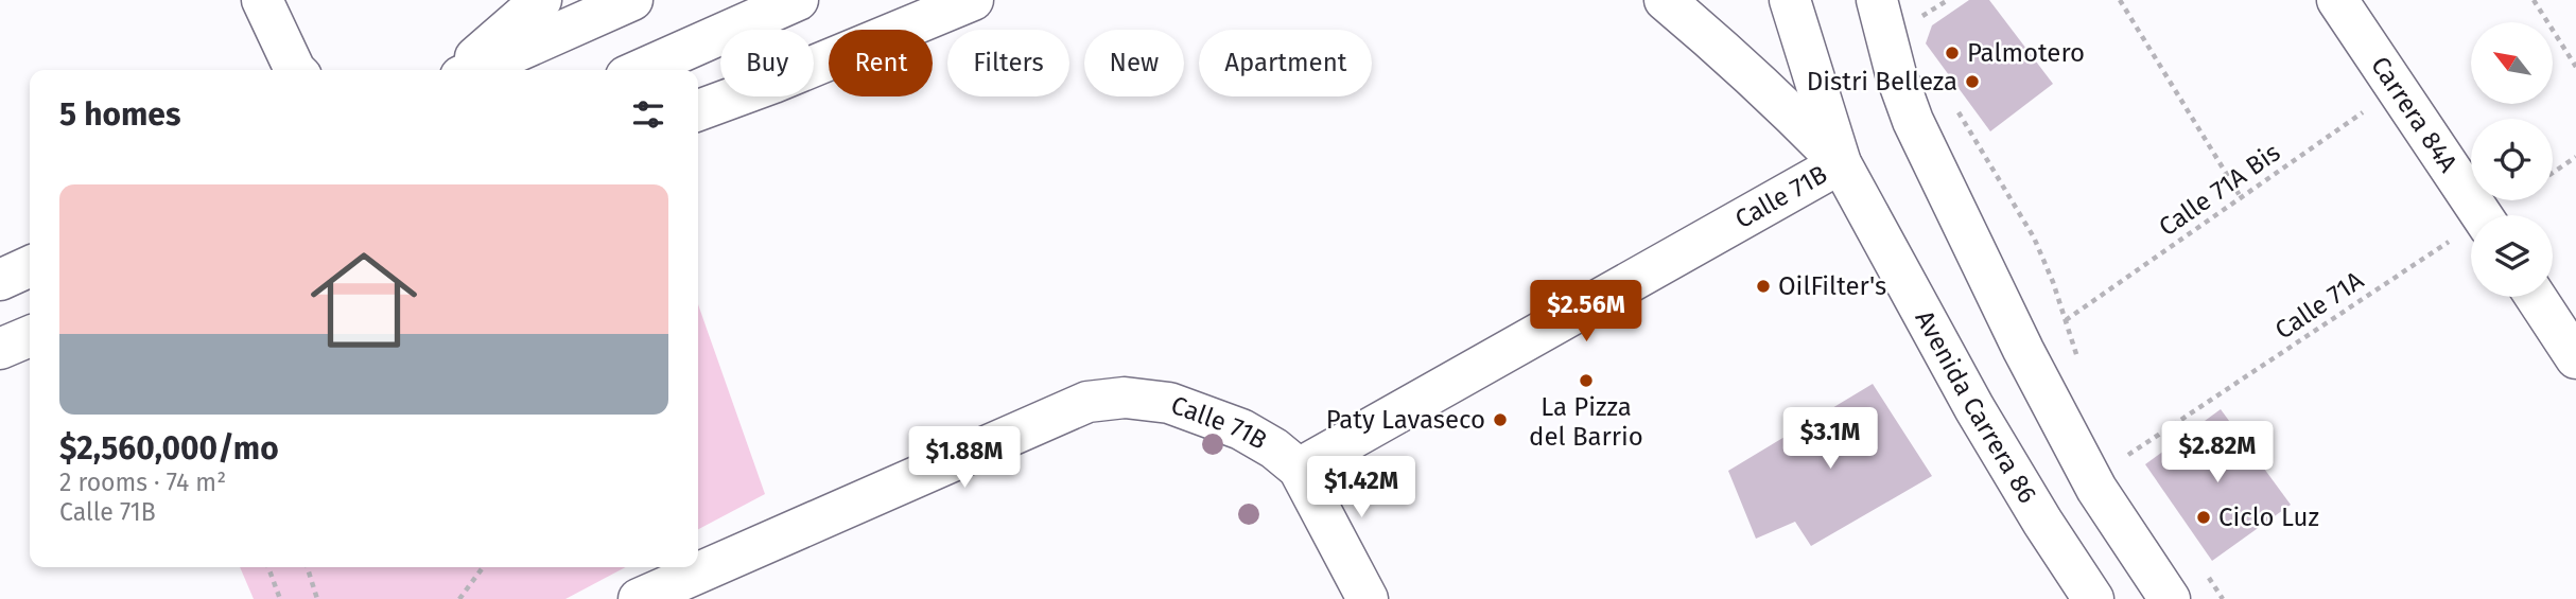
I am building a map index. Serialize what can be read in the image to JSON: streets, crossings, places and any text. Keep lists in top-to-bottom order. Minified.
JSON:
{"streets":{"main road":["Carrera 84A","Calle 71B","Avenida Carrera 86"],"path":["Calle 71A Bis","Calle 71A"]},"crossings":[["Carrera 84A","Calle 71A Bis"],["Calle 71B","Avenida Carrera 86"]],"places":["Palmotero","Distri Belleza","OilFilter's","La Pizza del Barrio","Paty Lavaseco","Ciclo Luz"],"north":"top left","page":{"chip":["Buy","Rent","Filters","New","Apartment"],"heading":"5 homes","list":[{"name":"$2,560,000/mo","note":"2 rooms · 74 m² · Calle 71B"}],"price":["$2.56M","$3.1M","$2.82M","$1.88M","$1.42M"]}}
